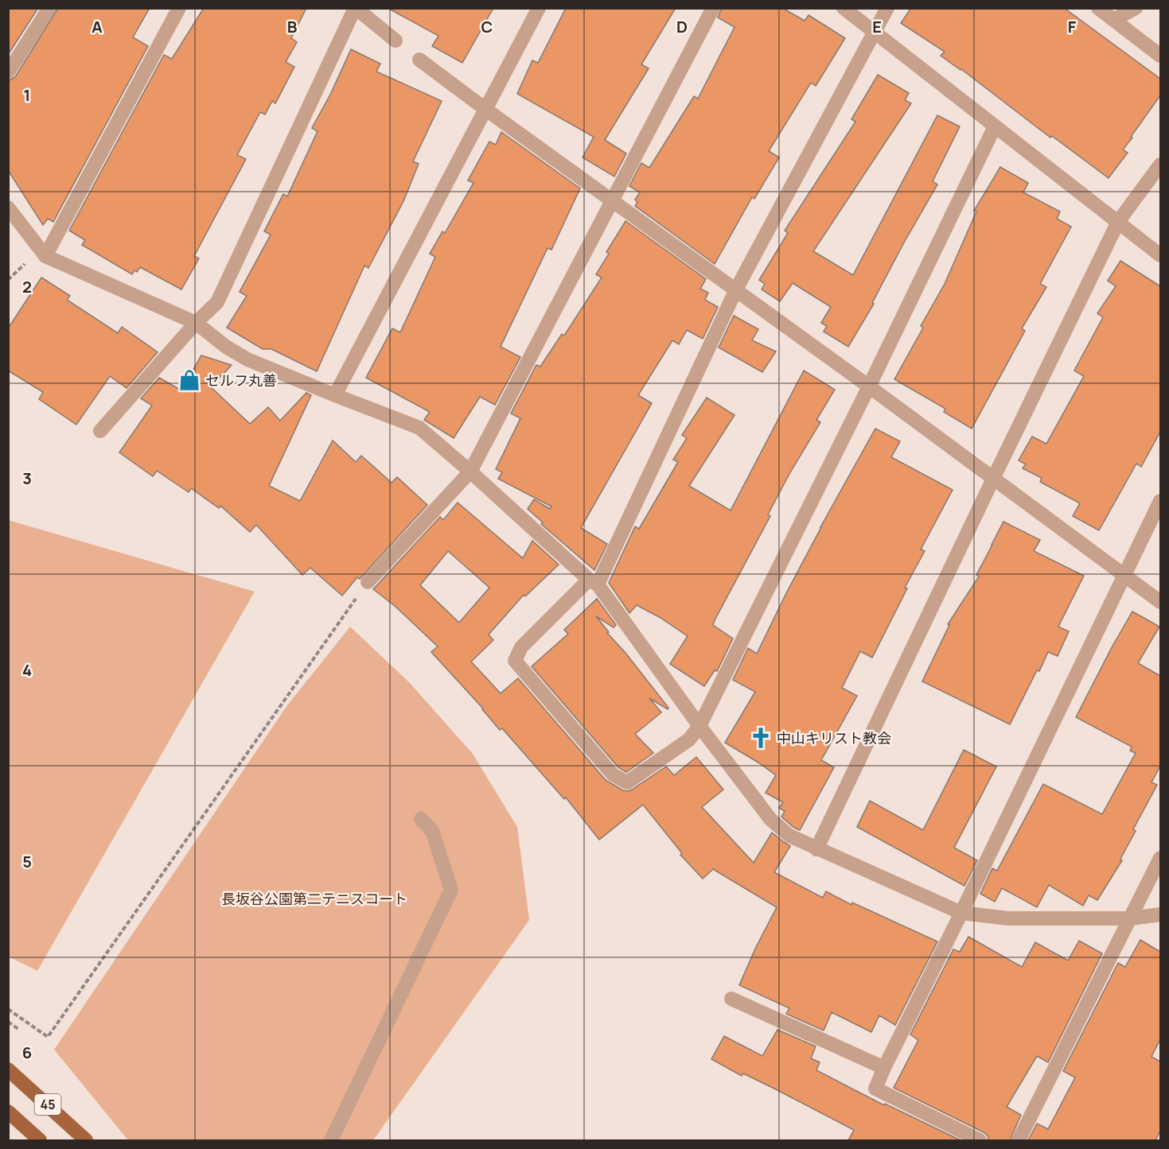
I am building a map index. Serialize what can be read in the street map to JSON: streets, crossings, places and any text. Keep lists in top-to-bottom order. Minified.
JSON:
{"streets":{"main road":["45"]},"parks":["長坂谷公園第二テニスコート"],"places":{"shop":["セルフ丸善"],"church":["中山キリスト教会"]},"grid":{"columns":["A","B","C","D","E","F"],"rows":["1","2","3","4","5","6"]}}
